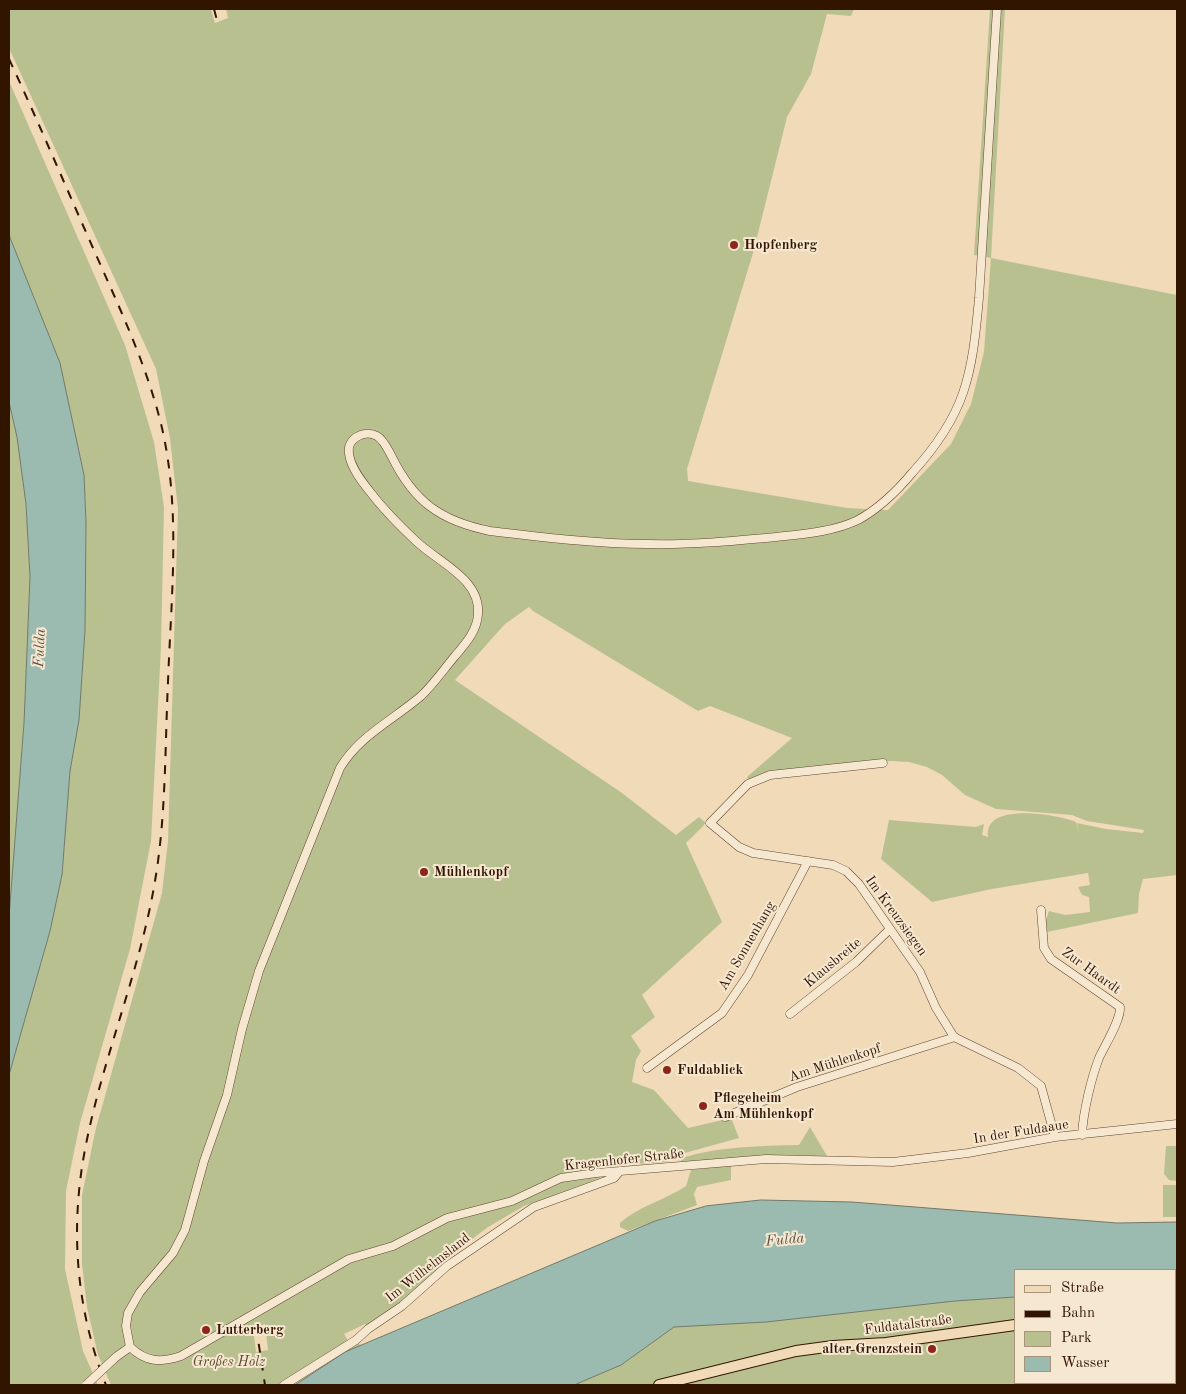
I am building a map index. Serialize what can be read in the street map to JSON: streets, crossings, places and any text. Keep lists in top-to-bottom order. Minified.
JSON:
{"streets":{"main road":["Fuldatalstraße"],"street":["Im Kreuzsiegen","Am Sonnenhang","Klausbreite","Zur Haardt","Am Mühlenkopf","In der Fuldaaue","Kragenhofer Straße","Im Wilhelmsland"]},"crossings":[["Im Kreuzsiegen","Am Sonnenhang"],["Im Kreuzsiegen","Klausbreite"],["Im Kreuzsiegen","Am Mühlenkopf"],["Zur Haardt","In der Fuldaaue"],["In der Fuldaaue","Kragenhofer Straße"],["Kragenhofer Straße","Im Wilhelmsland"]],"water":["Fulda"],"parks":["Großes Holz"],"places":["Hopfenberg","Mühlenkopf","Fuldablick","Pflegeheim Am Mühlenkopf","Lutterberg","alter Grenzstein"],"legend":["Straße","Bahn","Park","Wasser"]}
